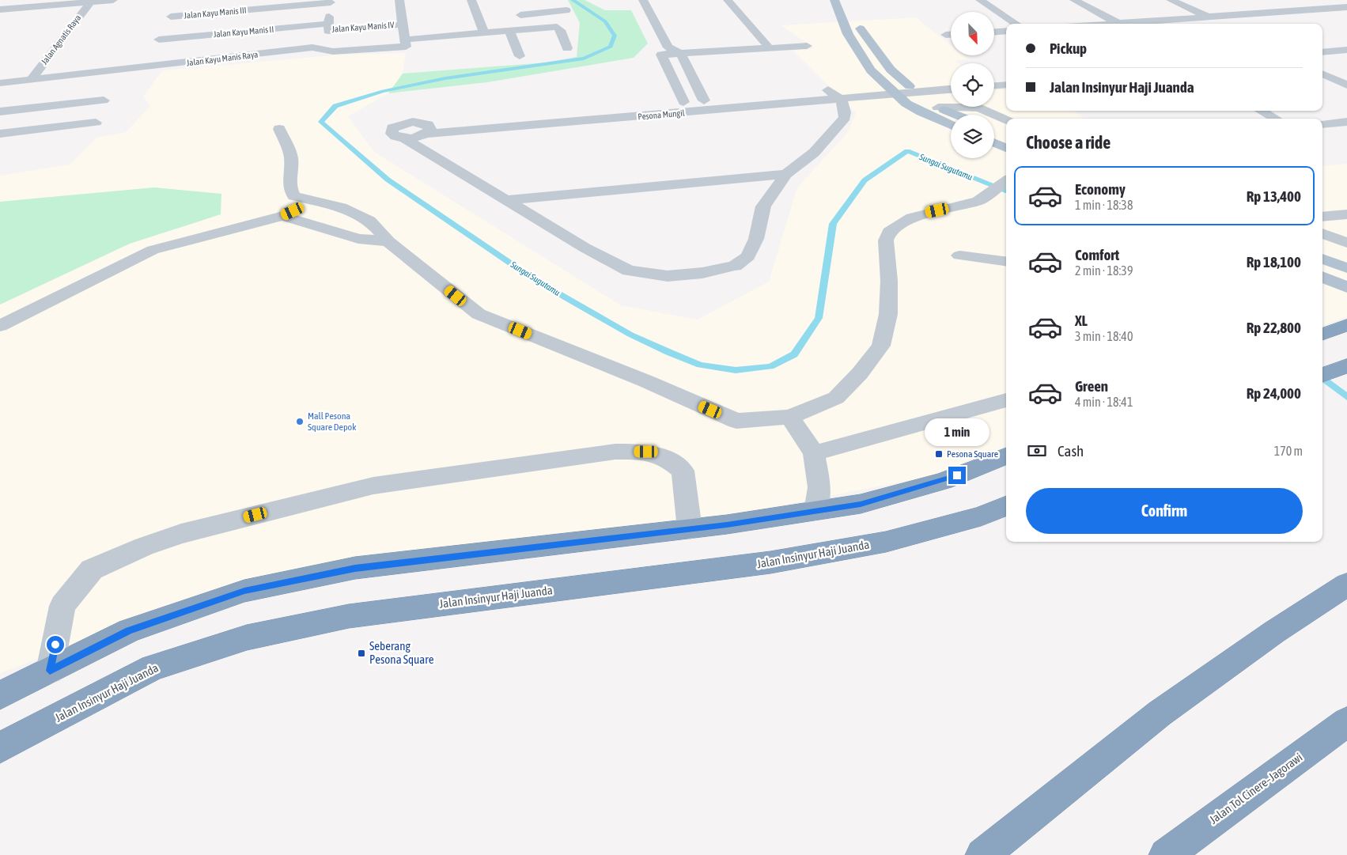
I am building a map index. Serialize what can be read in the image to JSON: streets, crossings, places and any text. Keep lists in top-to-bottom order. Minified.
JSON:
{"streets":{"highway":["Jalan Insinyur Haji Juanda","Jalan Tol Cinere–Jagorawi"],"street":["Jalan Kayu Manis III","Jalan Kayu Manis IV","Jalan Kayu Manis II","Jalan Agnatis Raya","Jalan Kayu Manis Raya","Pesona Mungil"]},"crossings":[["Jalan Kayu Manis III","Jalan Kayu Manis IV"],["Jalan Kayu Manis IV","Jalan Kayu Manis II"],["Jalan Agnatis Raya","Jalan Kayu Manis Raya"]],"water":["Sungai Sugutamu"],"places":{"other":["Mall Pesona Square Depok"],"transit":["Pesona Square","Seberang Pesona Square"]},"north":"bottom right","page":{"banner":["Pickup","Jalan Insinyur Haji Juanda"],"heading":"Choose a ride","list":[{"name":"Economy","note":"1 min · 18:38","value":"Rp 13,400"},{"name":"Comfort","note":"2 min · 18:39","value":"Rp 18,100"},{"name":"XL","note":"3 min · 18:40","value":"Rp 22,800"},{"name":"Green","note":"4 min · 18:41","value":"Rp 24,000"}],"bubble":"1 min","pay":["Cash","170 m"],"buttons":"Confirm"}}
